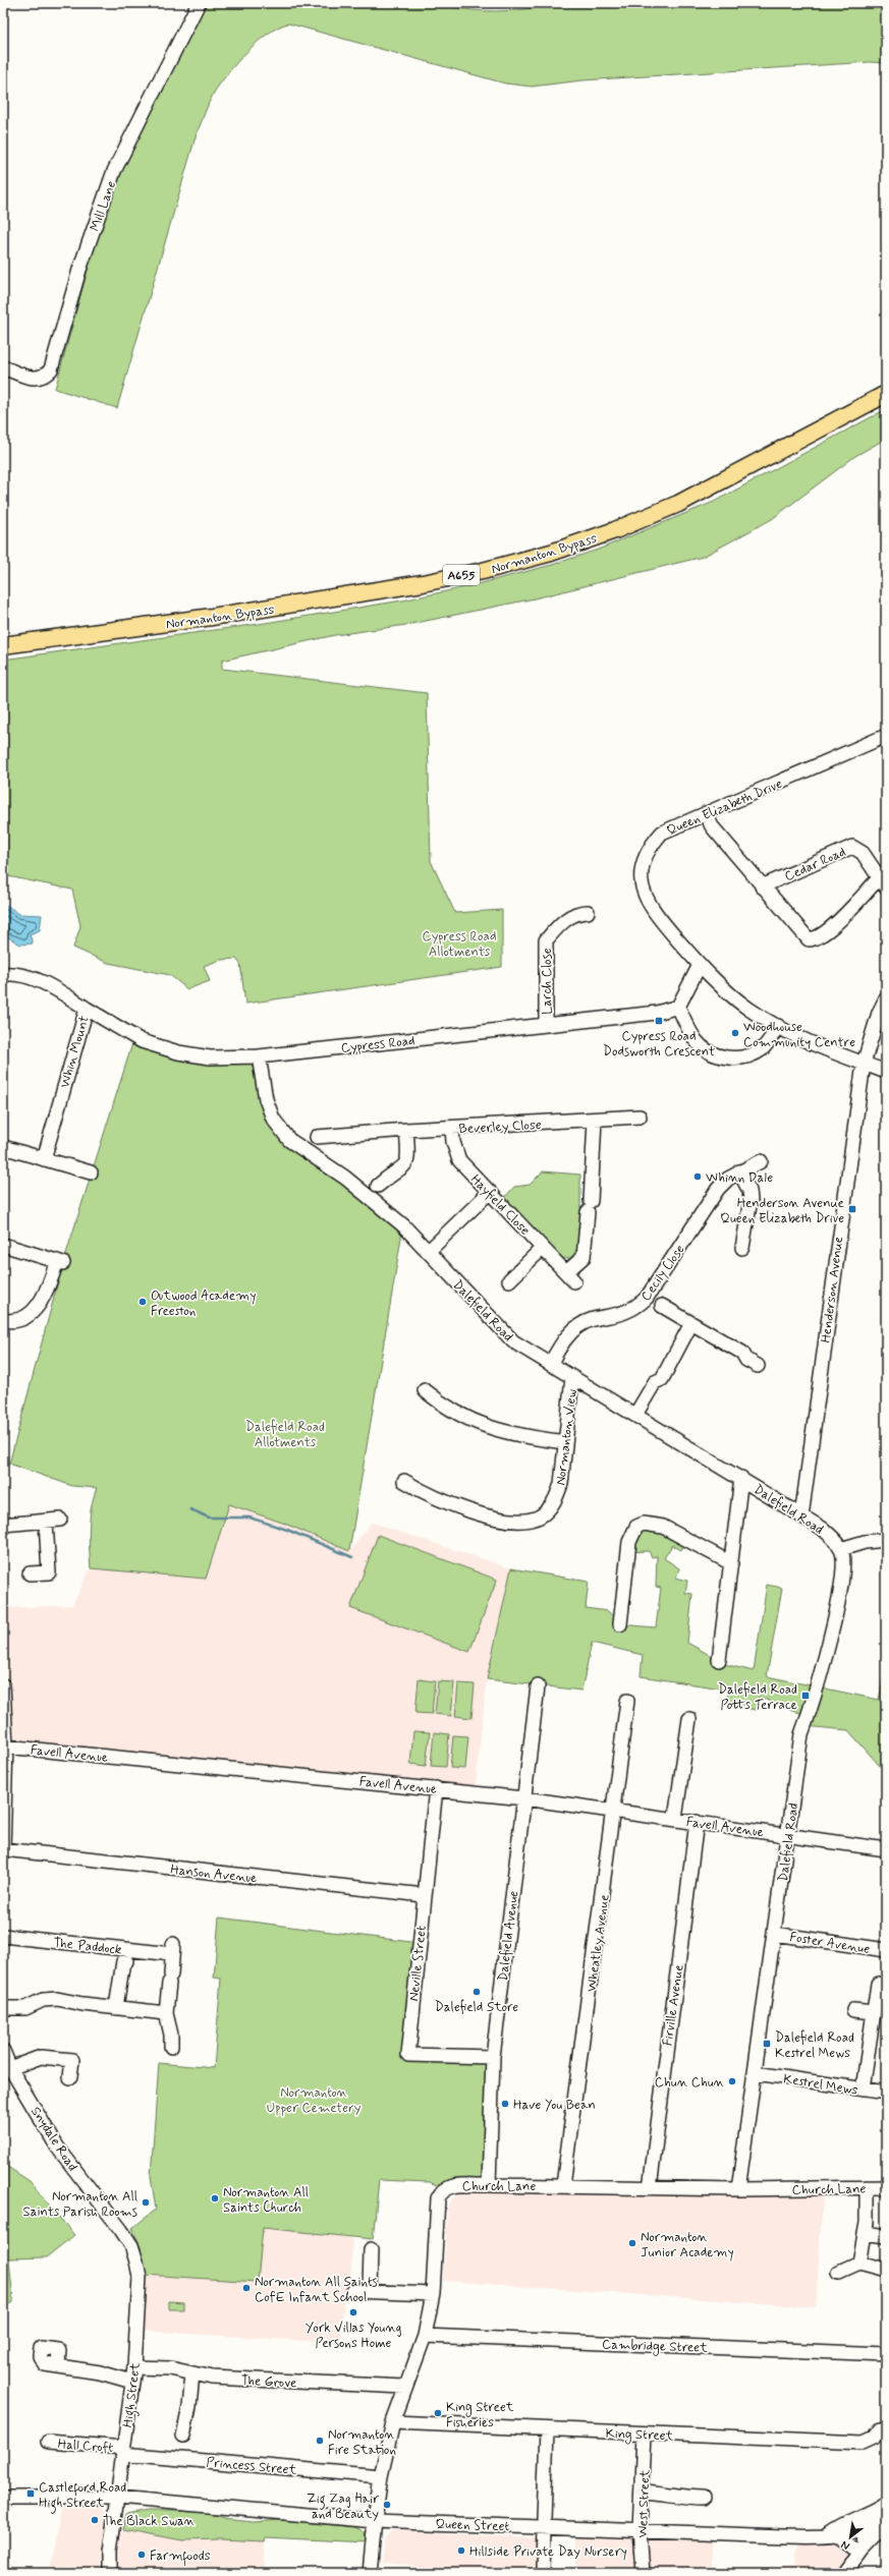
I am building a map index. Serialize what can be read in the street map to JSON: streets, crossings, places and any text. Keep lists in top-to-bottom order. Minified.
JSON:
{"streets":{"main road":["Normanton Bypass","A655"],"street":["Mill Lane","Queen Elizabeth Drive","Cedar Road","Larch Close","Cypress Road","Whin Mount","Beverley Close","Hayfield Close","Cecily Close","Henderson Avenue","Dalefield Road","Normanton View","Favell Avenue","Hanson Avenue","Dalefield Avenue","Foster Avenue","Wheatley Avenue","The Paddock","Neville Street","Firville Avenue","Kestrel Mews","Snydale Road","Church Lane","Cambridge Street","The Grove","High Street","King Street","Hall Croft","Princess Street","West Street","Queen Street"]},"crossings":[["Queen Elizabeth Drive","Cedar Road"],["Queen Elizabeth Drive","Henderson Avenue"],["Larch Close","Cypress Road"],["Cypress Road","Whin Mount"],["Cypress Road","Dalefield Road"],["Beverley Close","Hayfield Close"],["Cecily Close","Dalefield Road"],["Henderson Avenue","Dalefield Road"],["Dalefield Road","Normanton View"],["Dalefield Road","Favell Avenue"],["Dalefield Road","Foster Avenue"],["Dalefield Road","Kestrel Mews"],["Dalefield Road","Church Lane"],["Favell Avenue","Dalefield Avenue"],["Favell Avenue","Wheatley Avenue"],["Favell Avenue","Neville Street"],["Favell Avenue","Firville Avenue"],["Hanson Avenue","Neville Street"],["Dalefield Avenue","Neville Street"],["Dalefield Avenue","Church Lane"],["Wheatley Avenue","Church Lane"],["Firville Avenue","Church Lane"],["Snydale Road","High Street"],["Church Lane","Cambridge Street"],["Church Lane","The Grove"],["Church Lane","King Street"],["Church Lane","Princess Street"],["Church Lane","Queen Street"],["The Grove","High Street"],["High Street","Hall Croft"],["High Street","Princess Street"],["High Street","Queen Street"],["King Street","West Street"],["Hall Croft","Princess Street"],["West Street","Queen Street"]],"parks":["Cypress Road Allotments","Dalefield Road Allotments","Normanton Upper Cemetery"],"places":{"transit":["Cypress Road Dodsworth Crescent","Henderson Avenue Queen Elizabeth Drive","Dalefield Road Potts Terrace","Dalefield Road Kestrel Mews","Castleford Road High Street"],"other":["Woodhouse Community Centre","Whinn Dale","Outwood Academy Freeston","Dalefield Store","Chun Chun","Have You Bean","Normanton All Saints Church","Normanton All Saints Parish Rooms","Normanton Junior Academy","Normanton All Saints CofE Infant School","York Villas Young Persons Home","King Street Fisheries","Normanton Fire Station","Zig Zag Hair and Beauty","The Black Swan","Hillside Private Day Nursery","Farmfoods"]},"north":"bottom left"}
